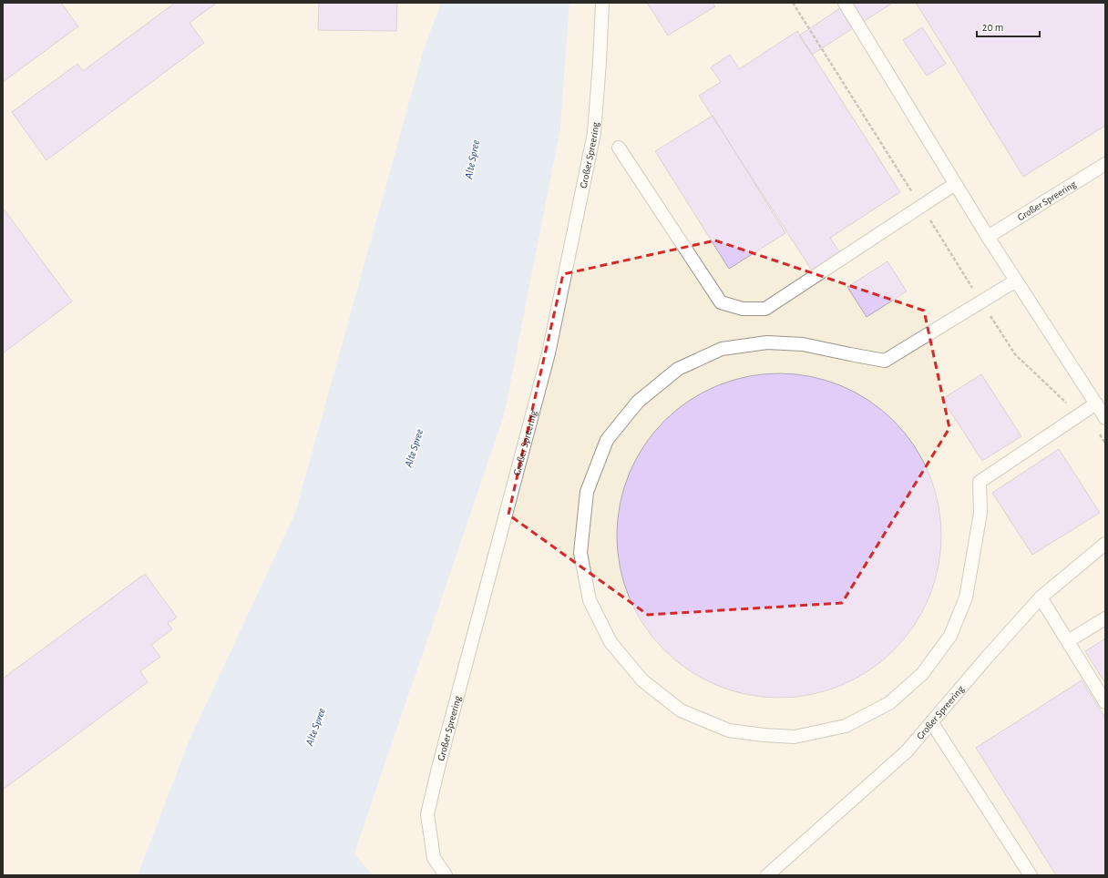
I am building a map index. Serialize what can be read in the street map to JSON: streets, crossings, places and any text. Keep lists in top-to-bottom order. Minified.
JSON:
{"streets":{"lane":["Großer Spreering"]},"water":["Alte Spree"],"scale_bar":"20 m"}
